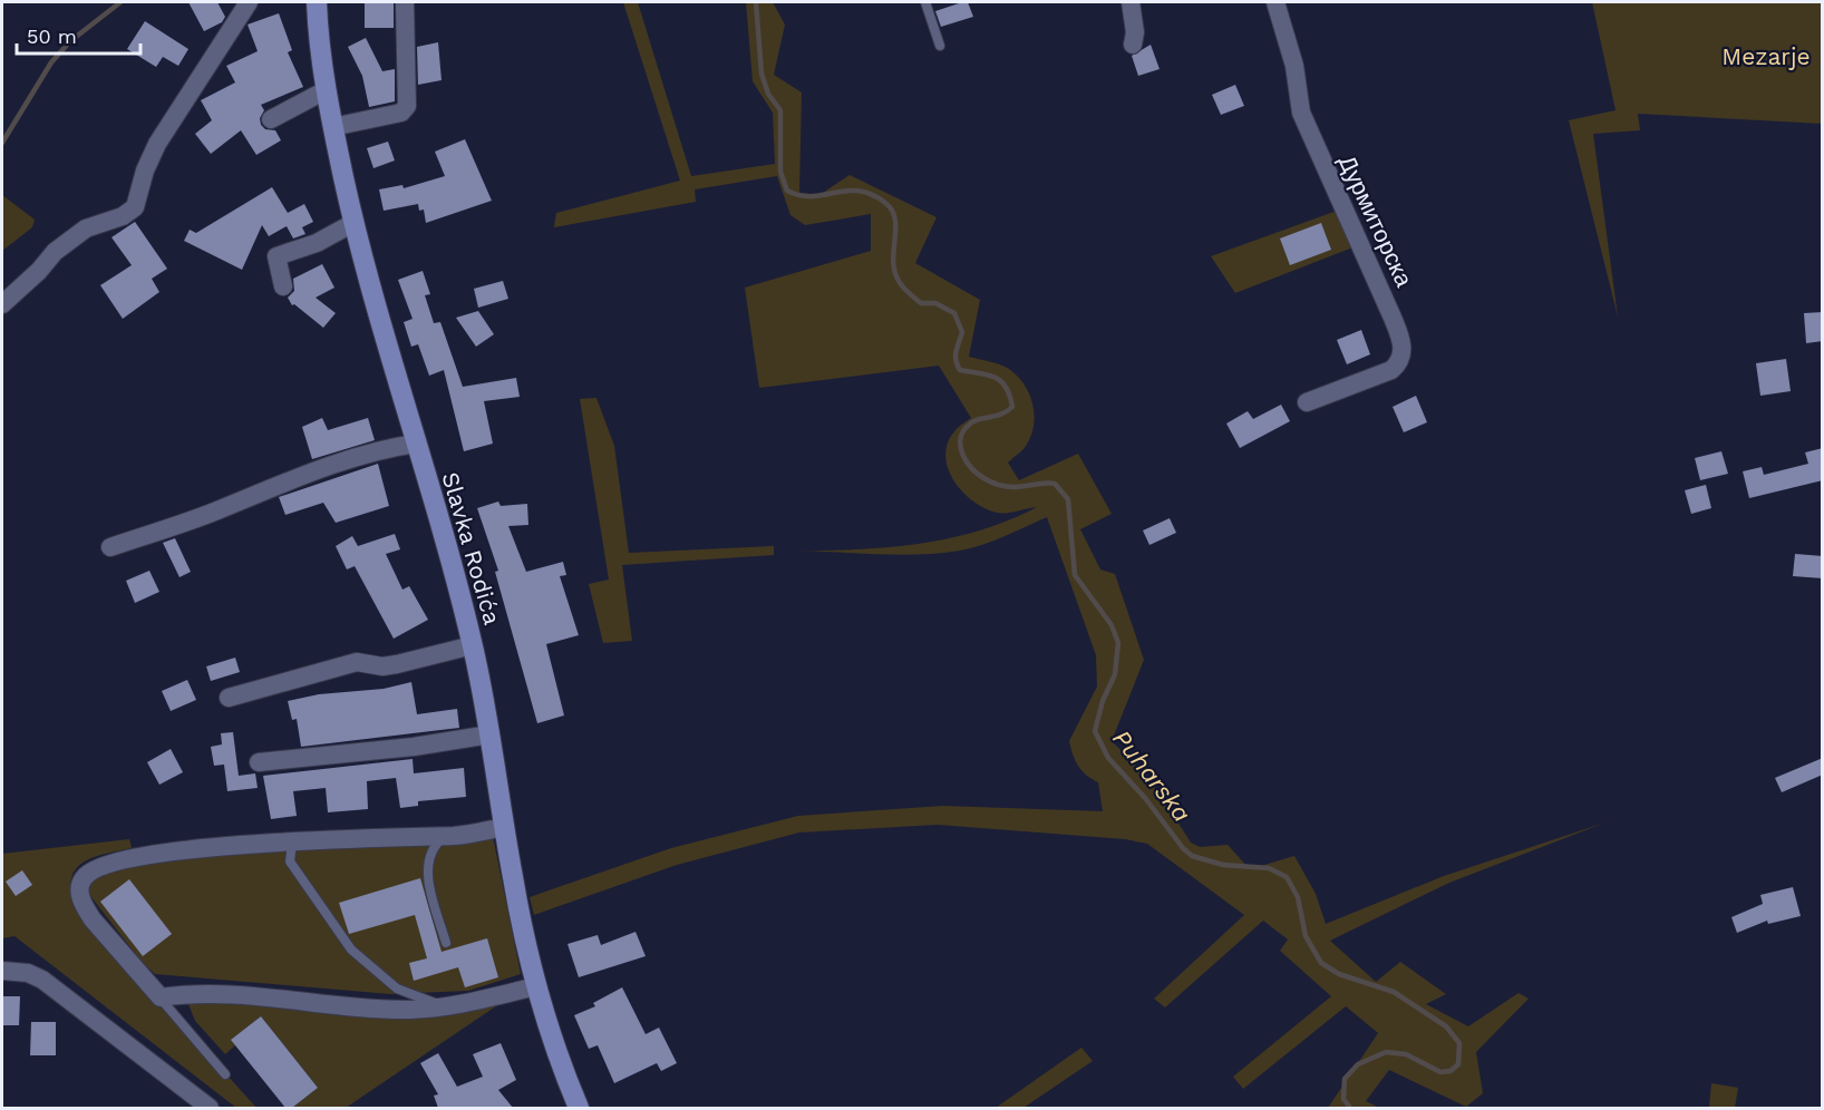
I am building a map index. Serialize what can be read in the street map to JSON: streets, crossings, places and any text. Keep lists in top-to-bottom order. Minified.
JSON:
{"streets":{"main road":["Slavka Rodića"],"street":["Дурмиторска"]},"water":["Puharska"],"parks":["Mezarje"],"scale_bar":"50 m"}
